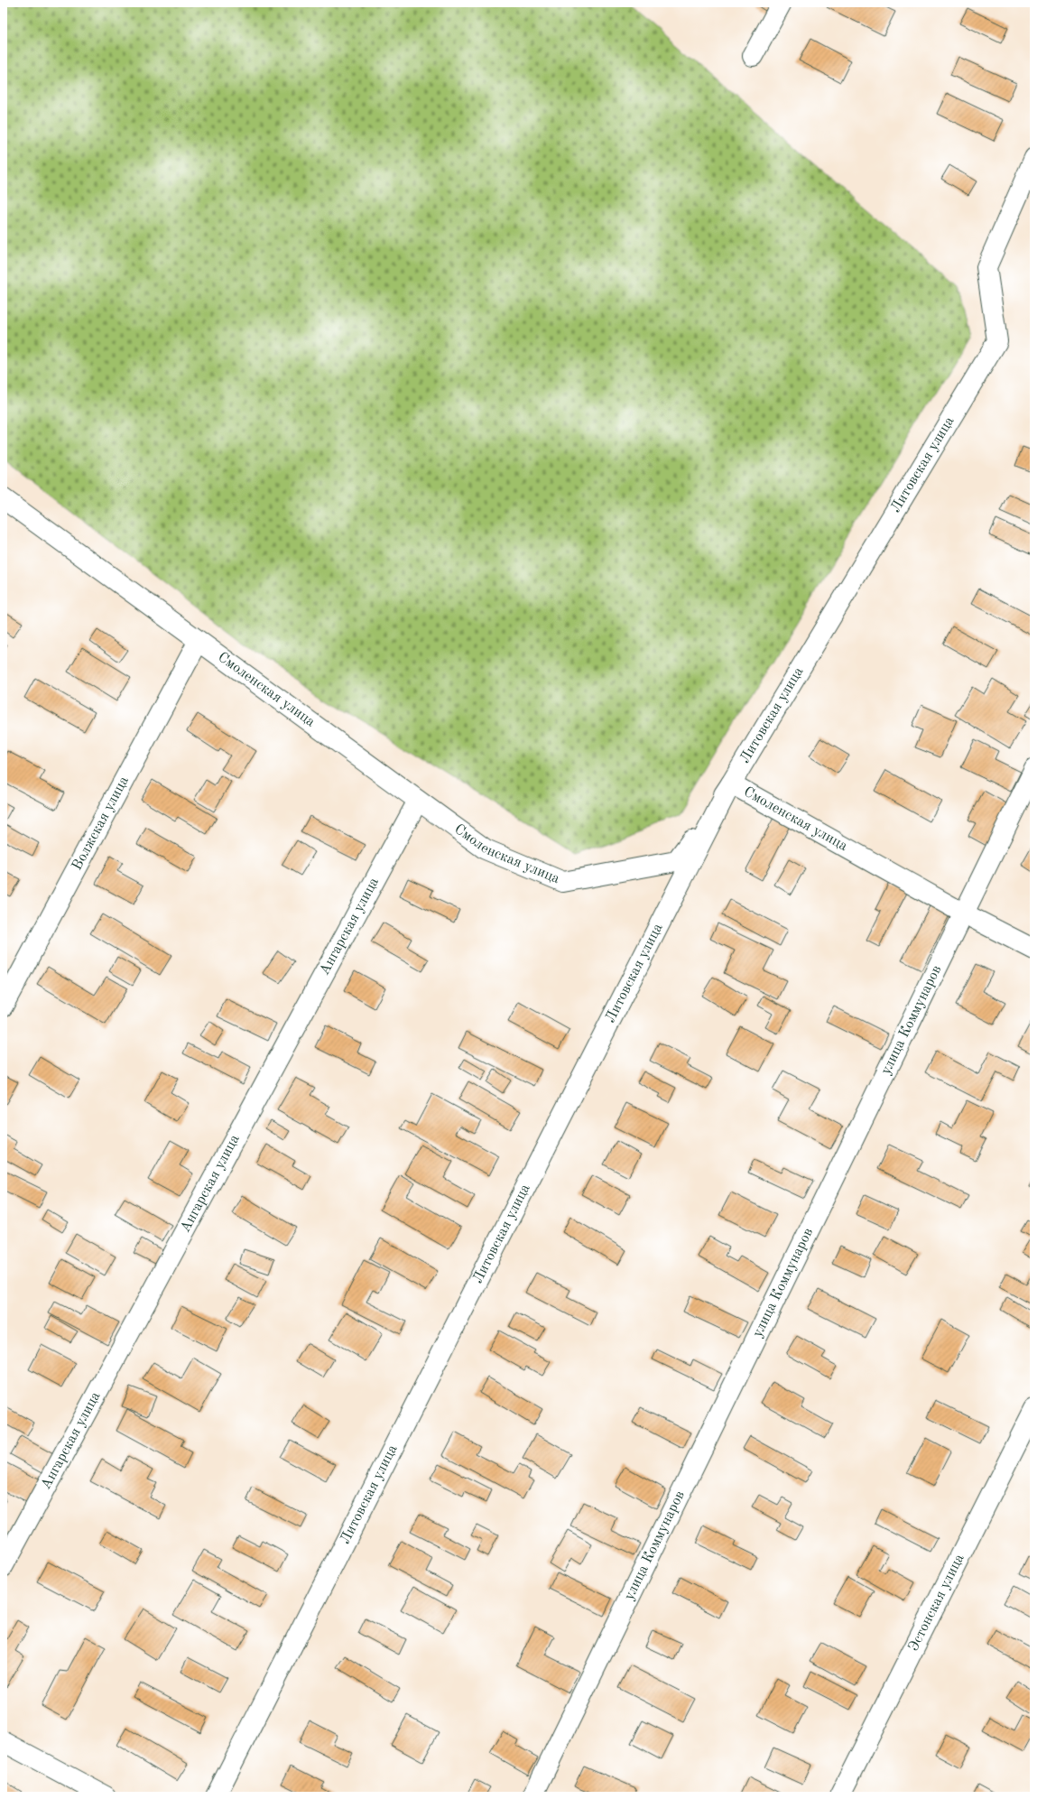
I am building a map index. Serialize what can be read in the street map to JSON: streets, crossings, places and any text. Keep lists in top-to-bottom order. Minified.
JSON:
{"streets":{"street":["Литовская улица","Смоленская улица","Волжская улица","Ангарская улица","улица Коммунаров","Эстонская улица"]},"crossings":[["Литовская улица","Смоленская улица"],["Смоленская улица","Волжская улица"],["Смоленская улица","Ангарская улица"],["Смоленская улица","улица Коммунаров"]]}
